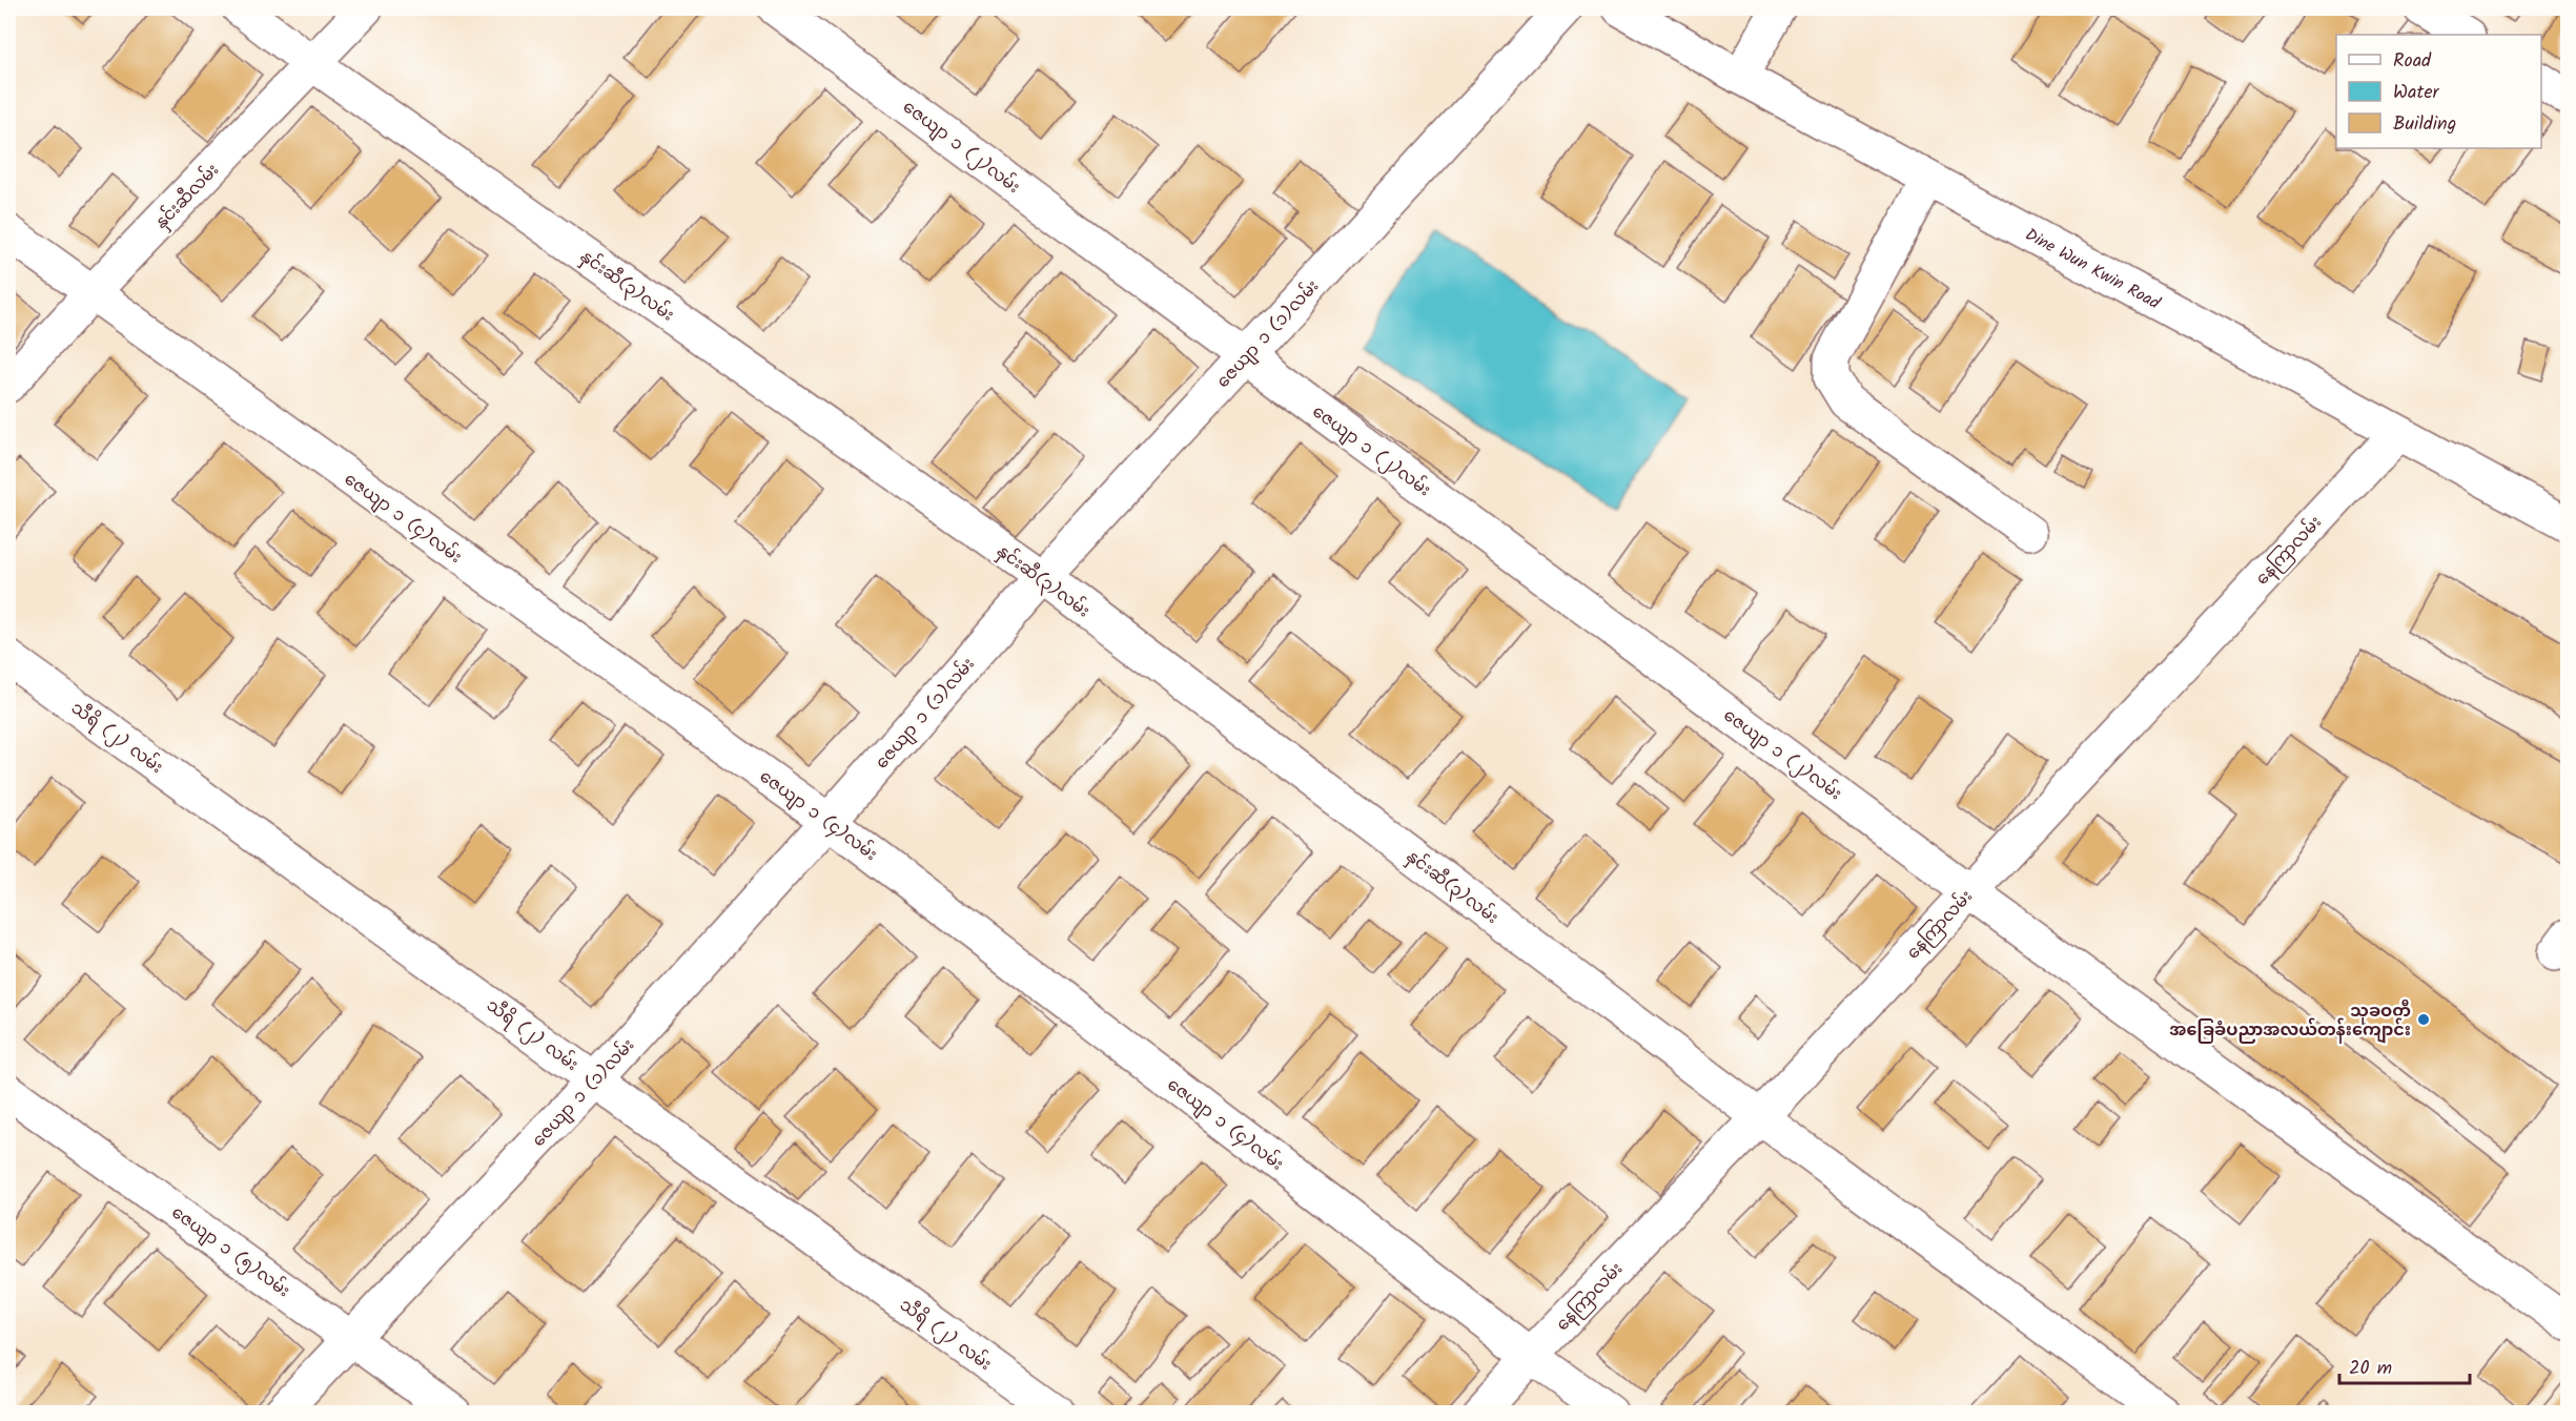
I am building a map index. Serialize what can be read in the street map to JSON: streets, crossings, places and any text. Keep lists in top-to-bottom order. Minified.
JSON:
{"streets":{"street":["ဇေယျာ ၁ (၂)လမ်း","နှင်းဆီလမ်း","Dine Wun Kwin Road","နှင်းဆီ(၃)လမ်း","ဇေယျာ ၁ (၁)လမ်း","ဇေယျာ ၁ (၄)လမ်း","နေကြာလမ်း","သီရိ (၂) လမ်း","ဇေယျာ ၁ (၅)လမ်း"]},"crossings":[["ဇေယျာ ၁ (၂)လမ်း","ဇေယျာ ၁ (၁)လမ်း"],["ဇေယျာ ၁ (၂)လမ်း","နေကြာလမ်း"],["နှင်းဆီလမ်း","နှင်းဆီ(၃)လမ်း"],["နှင်းဆီလမ်း","ဇေယျာ ၁ (၄)လမ်း"],["Dine Wun Kwin Road","နေကြာလမ်း"],["နှင်းဆီ(၃)လမ်း","ဇေယျာ ၁ (၁)လမ်း"],["နှင်းဆီ(၃)လမ်း","နေကြာလမ်း"],["ဇေယျာ ၁ (၁)လမ်း","ဇေယျာ ၁ (၄)လမ်း"],["ဇေယျာ ၁ (၁)လမ်း","သီရိ (၂) လမ်း"],["ဇေယျာ ၁ (၁)လမ်း","ဇေယျာ ၁ (၅)လမ်း"],["ဇေယျာ ၁ (၄)လမ်း","နေကြာလမ်း"]],"places":["သုခဝတီ အခြေခံပညာအလယ်တန်းကျောင်း"],"legend":["Road","Water","Building"],"scale_bar":"20 m"}
